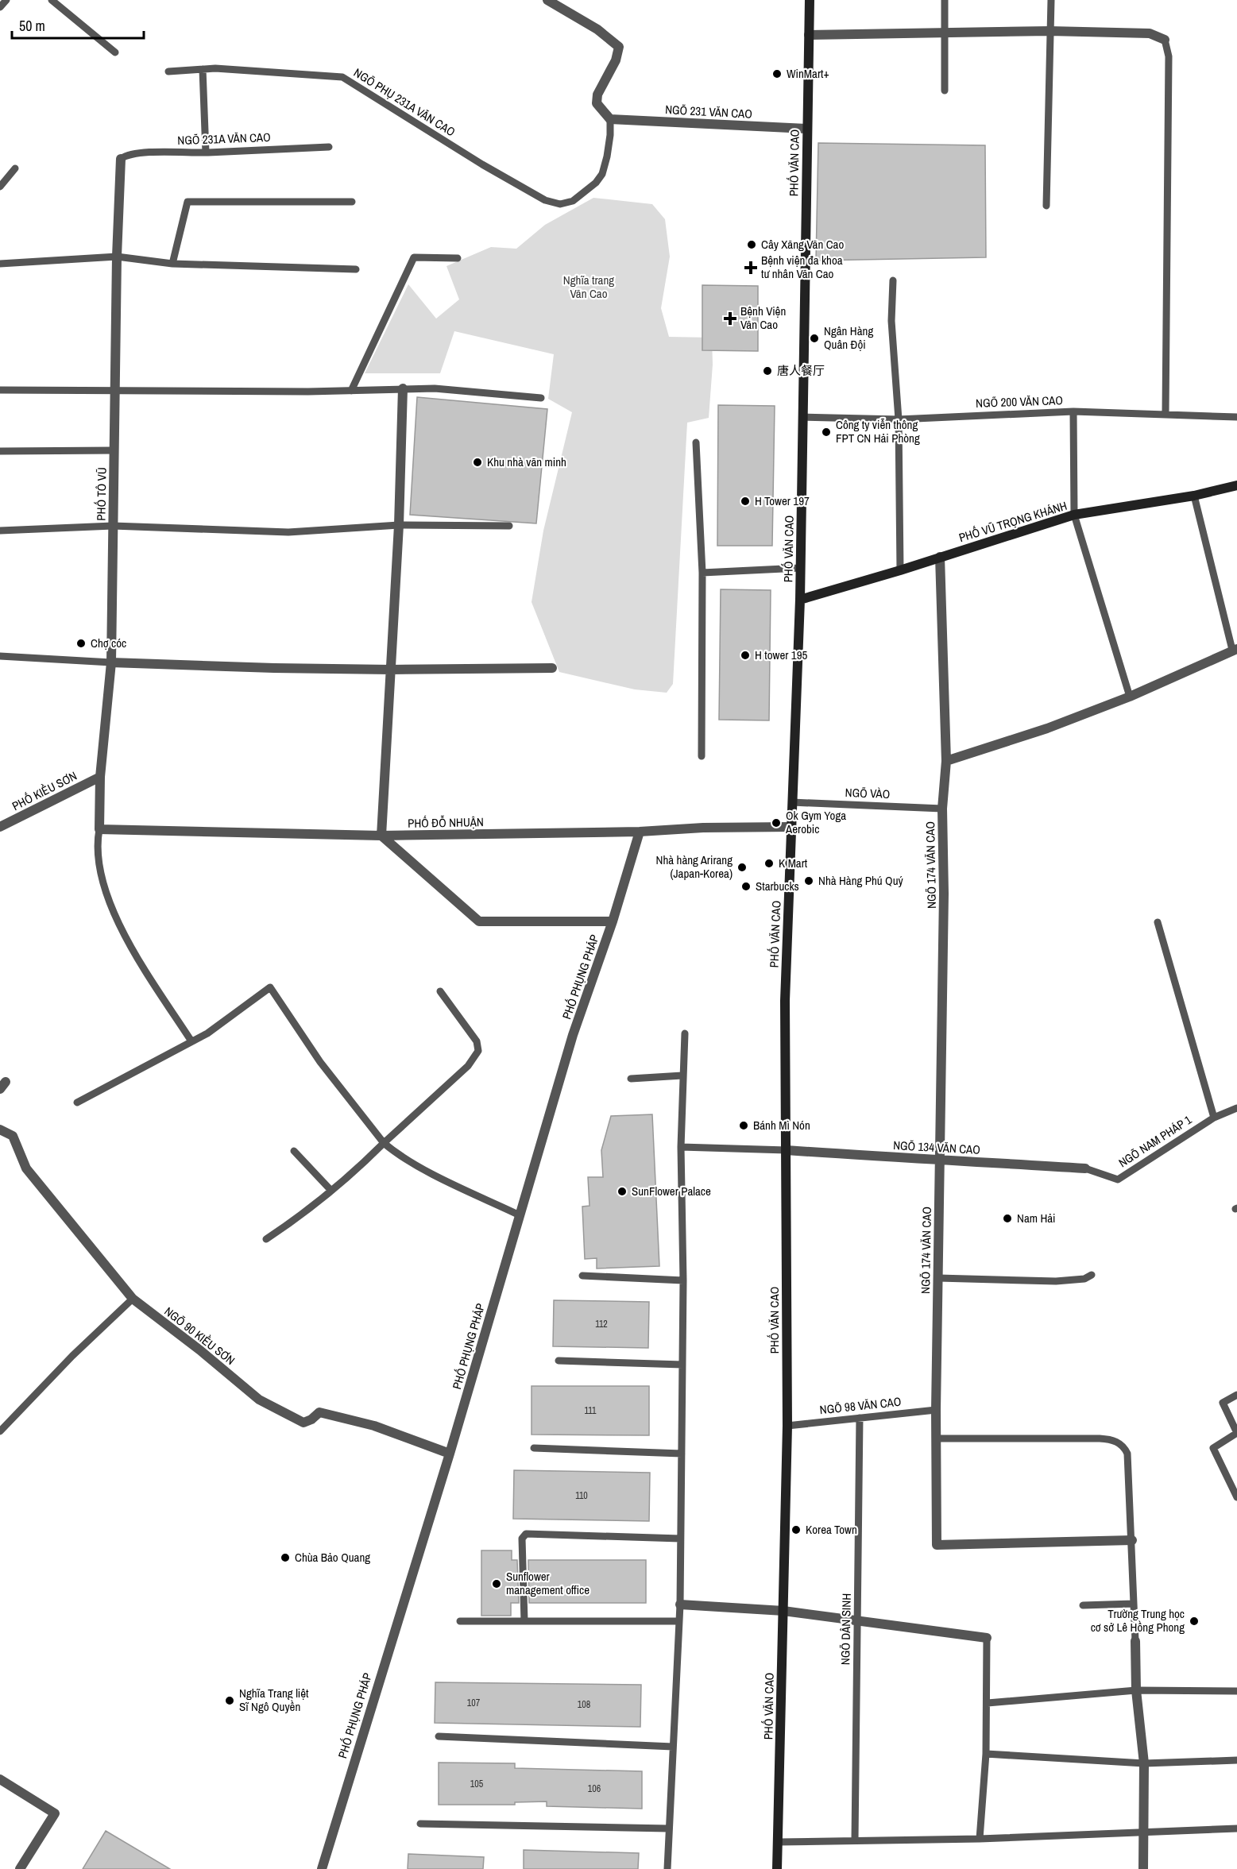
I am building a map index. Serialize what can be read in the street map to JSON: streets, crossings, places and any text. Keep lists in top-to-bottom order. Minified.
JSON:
{"streets":{"street":["NGÕ 231 VĂN CAO","PHỐ VĂN CAO","PHỐ TÔ VŨ","PHỐ VŨ TRỌNG KHÁNH","PHỐ KIỀU SƠN","PHỐ ĐỖ NHUẬN","NGÕ 174 VĂN CAO","PHỐ PHỤNG PHÁP","NGÕ 134 VĂN CAO","NGÕ 90 KIỀU SƠN"],"lane":["NGÕ PHỤ 231A VĂN CAO","NGÕ 231A VĂN CAO","NGÕ 200 VĂN CAO","NGÕ VÀO","NGÕ NAM PHÁP 1","NGÕ 98 VĂN CAO","NGÕ DÂN SINH"]},"crossings":[["NGÕ PHỤ 231A VĂN CAO","NGÕ 231 VĂN CAO"],["NGÕ 231 VĂN CAO","PHỐ VĂN CAO"],["NGÕ 231A VĂN CAO","PHỐ TÔ VŨ"],["PHỐ VĂN CAO","NGÕ 200 VĂN CAO"],["PHỐ VĂN CAO","PHỐ VŨ TRỌNG KHÁNH"],["PHỐ VĂN CAO","NGÕ VÀO"],["PHỐ VĂN CAO","PHỐ ĐỖ NHUẬN"],["PHỐ VĂN CAO","NGÕ 134 VĂN CAO"],["PHỐ VĂN CAO","NGÕ 98 VĂN CAO"],["PHỐ TÔ VŨ","PHỐ KIỀU SƠN"],["PHỐ TÔ VŨ","PHỐ ĐỖ NHUẬN"],["PHỐ VŨ TRỌNG KHÁNH","NGÕ 174 VĂN CAO"],["NGÕ VÀO","NGÕ 174 VĂN CAO"],["PHỐ ĐỖ NHUẬN","PHỐ PHỤNG PHÁP"],["NGÕ 174 VĂN CAO","NGÕ 134 VĂN CAO"],["NGÕ 174 VĂN CAO","NGÕ 98 VĂN CAO"],["PHỐ PHỤNG PHÁP","NGÕ 90 KIỀU SƠN"],["NGÕ NAM PHÁP 1","NGÕ 134 VĂN CAO"],["NGÕ 98 VĂN CAO","NGÕ DÂN SINH"]],"parks":["Nghĩa trang Văn Cao"],"places":{"other":["WinMart+","Cây Xăng Văn Cao","Ngân Hàng Quân Đội","唐人餐厅","Công ty viễn thông FPT CN Hải Phòng","Khu nhà văn minh","H Tower 197","Chợ cóc","H tower 195","Ok Gym Yoga Aerobic","K Mart","Nhà hàng Arirang (Japan-Korea)","Nhà Hàng Phú Quý","Starbucks","Bánh Mì Nón","SunFlower Palace","Nam Hải","Korea Town","Chùa Bảo Quang","Sunflower management office","Trường Trung học cơ sở Lê Hồng Phong","Nghĩa Trang liệt Sĩ Ngô Quyền"],"health":["Bệnh viện đa khoa tư nhân Văn Cao","Bệnh Viện Văn Cao"]},"house_numbers":["112","111","110","107","108","105","106"],"scale_bar":"50 m"}
